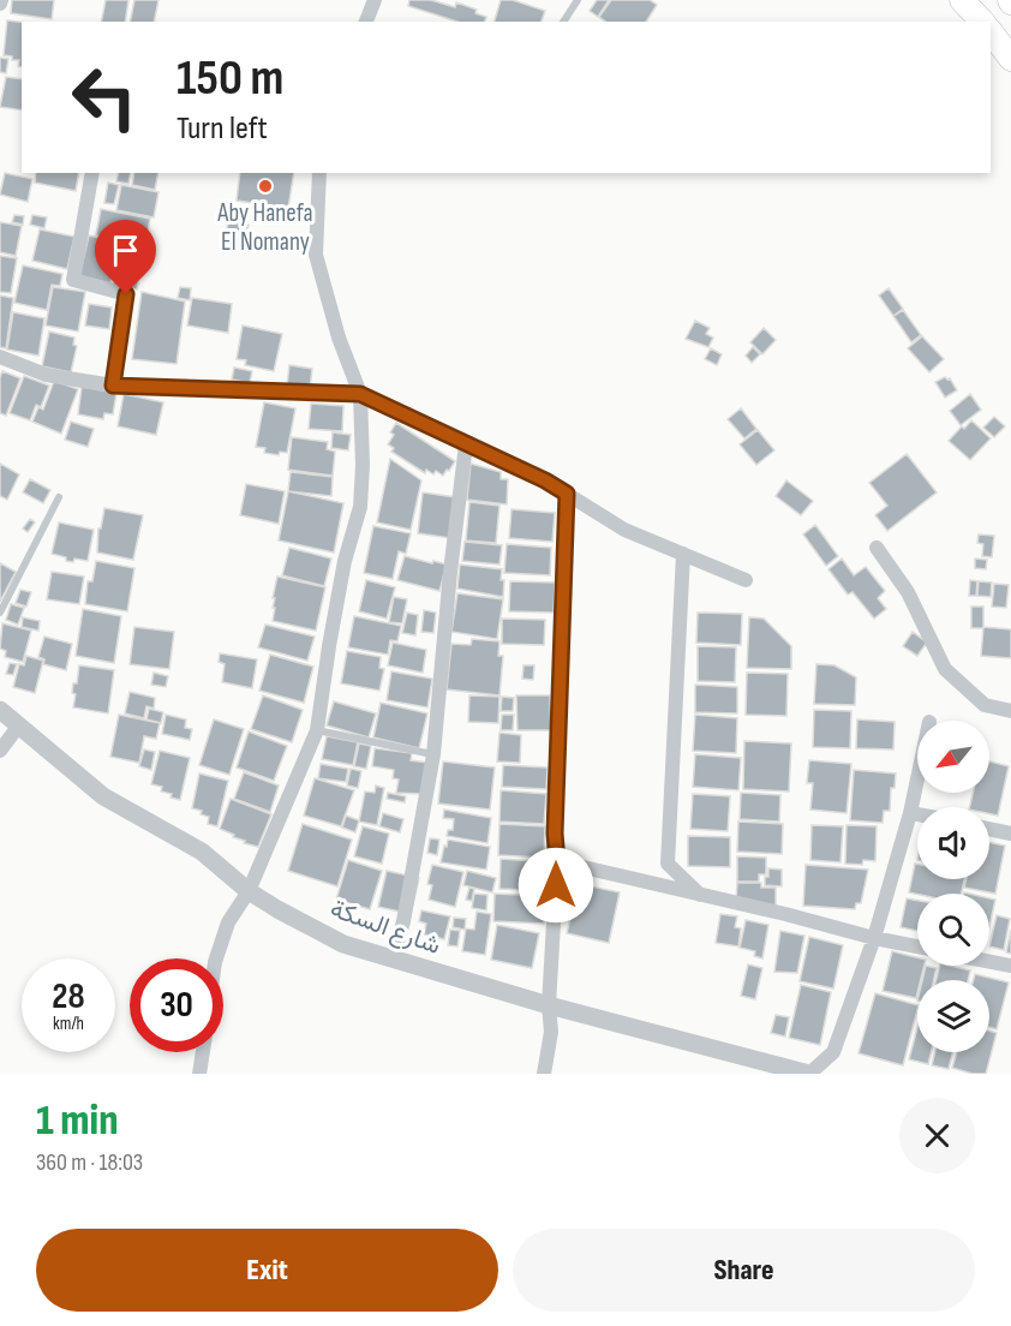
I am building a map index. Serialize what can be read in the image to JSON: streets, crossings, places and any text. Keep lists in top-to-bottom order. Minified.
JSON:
{"streets":{"street":["شارع السكة"]},"places":["Aby Hanefa El Nomany"],"north":"bottom left","page":{"turn":["150 m","Turn left"],"speed":"28 km/h","limit":"30","heading":["1 min","360 m · 18:03"],"buttons":["Exit","Share"]}}
